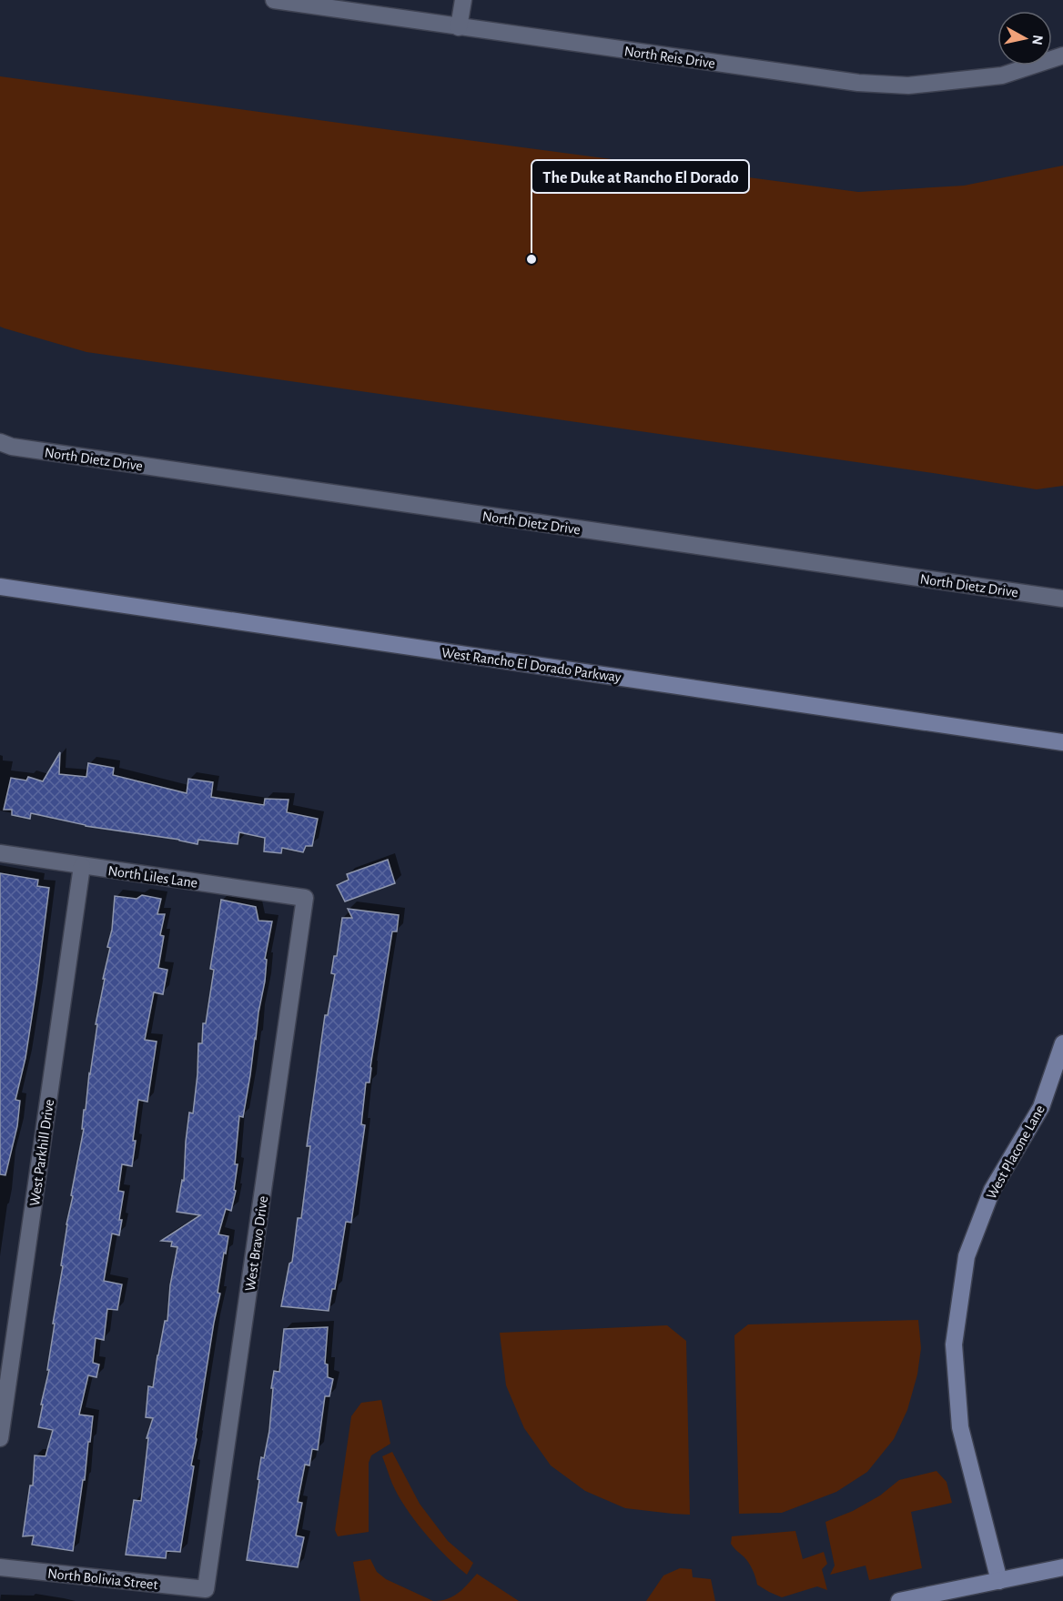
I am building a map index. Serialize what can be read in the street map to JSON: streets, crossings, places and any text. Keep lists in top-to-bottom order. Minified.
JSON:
{"streets":{"street":["North Reis Drive","North Dietz Drive","West Rancho El Dorado Parkway","North Liles Lane","West Placone Lane","West Parkhill Drive","West Bravo Drive","North Bolivia Street"]},"crossings":[["North Liles Lane","West Parkhill Drive"],["North Liles Lane","West Bravo Drive"],["West Bravo Drive","North Bolivia Street"]],"places":["The Duke at Rancho El Dorado"],"north":"right"}
